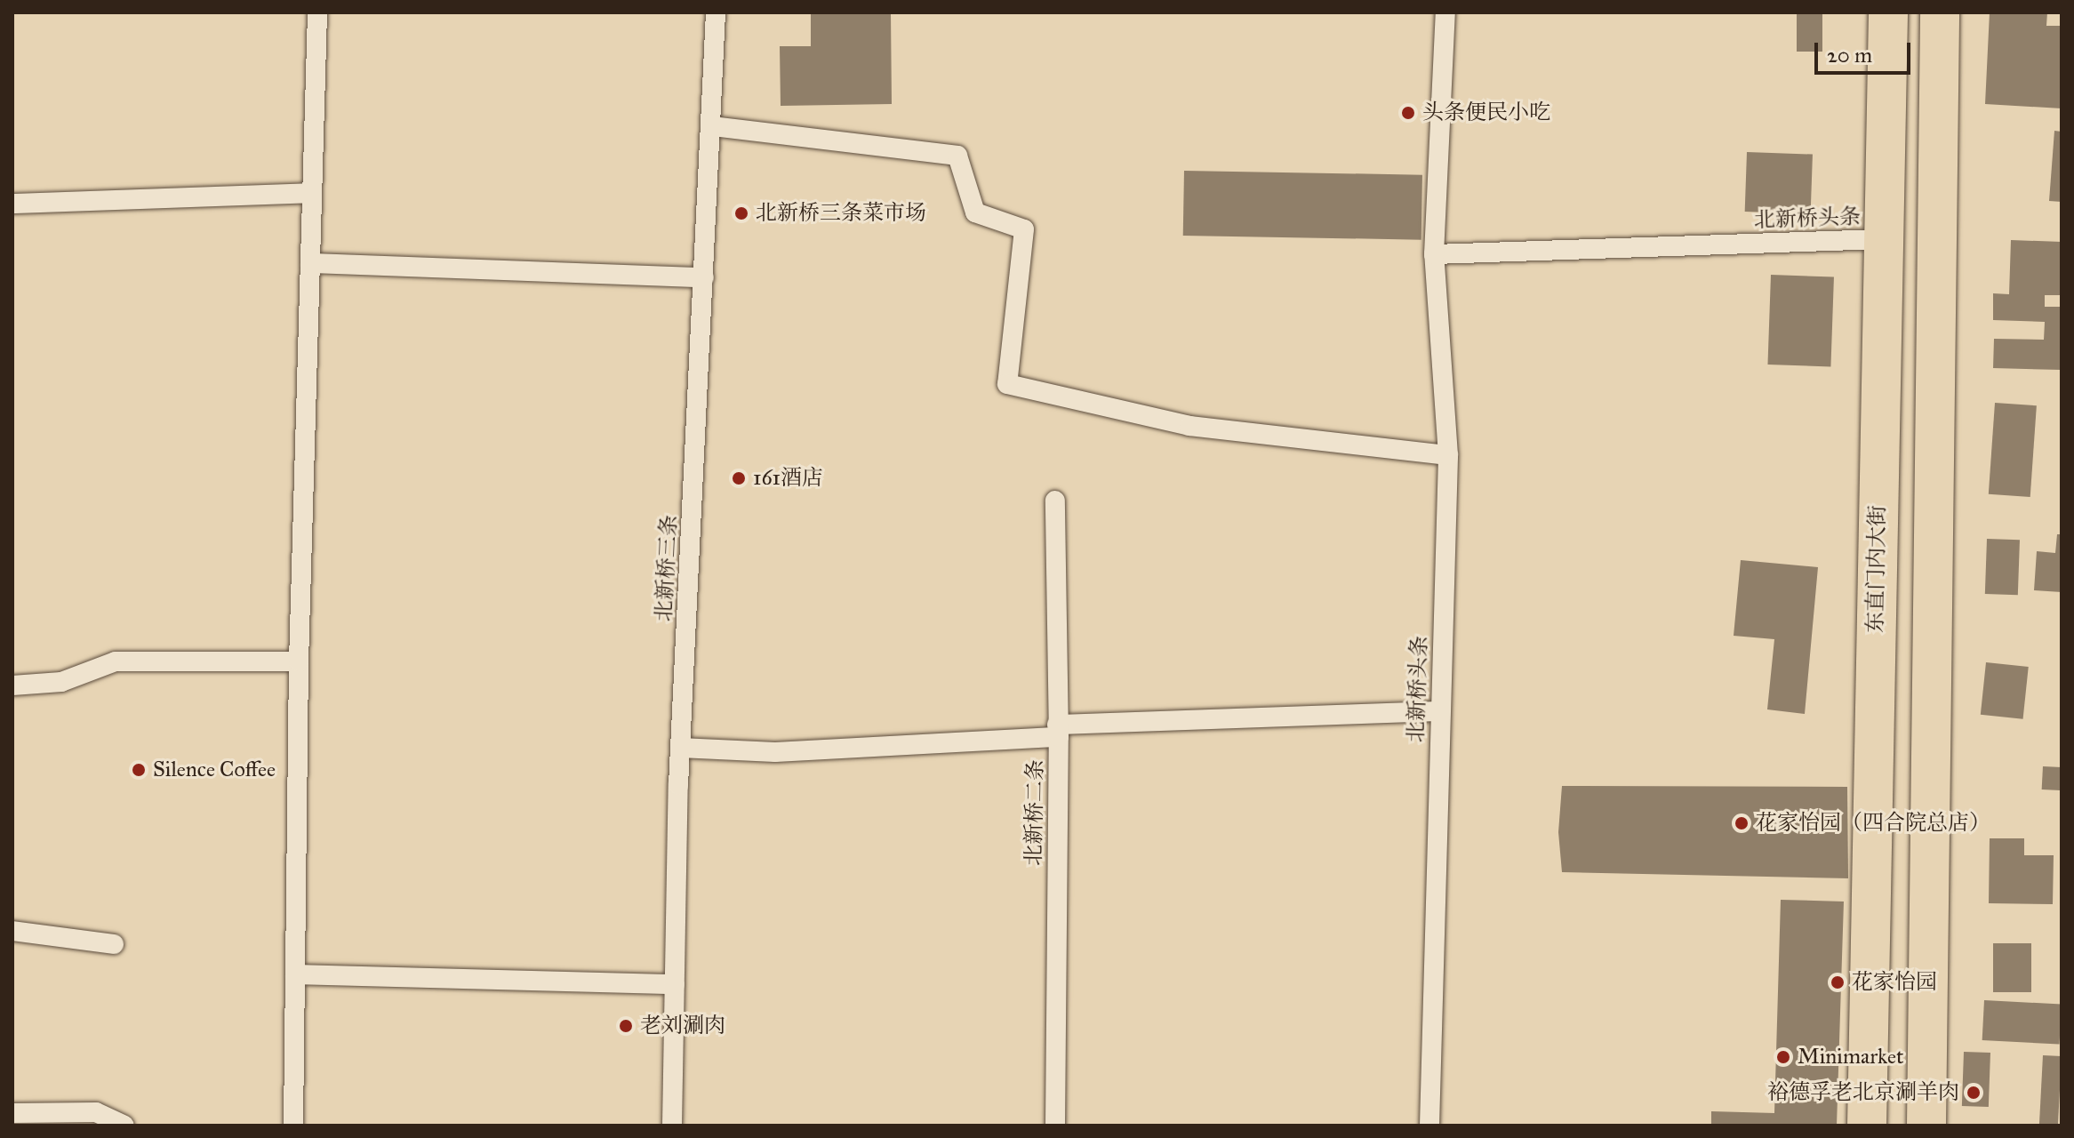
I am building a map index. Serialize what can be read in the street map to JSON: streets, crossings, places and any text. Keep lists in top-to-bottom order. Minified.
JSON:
{"streets":{"main road":["东直门内大街"],"lane":["北新桥头条","北新桥三条","北新桥二条"]},"crossings":[["北新桥头条","东直门内大街"]],"places":["头条便民小吃","北新桥三条菜市场","161酒店","Silence Coffee","花家怡园（四合院总店）","花家怡园","老刘涮肉","Minimarket","裕德孚老北京涮羊肉"],"scale_bar":"20 m"}
